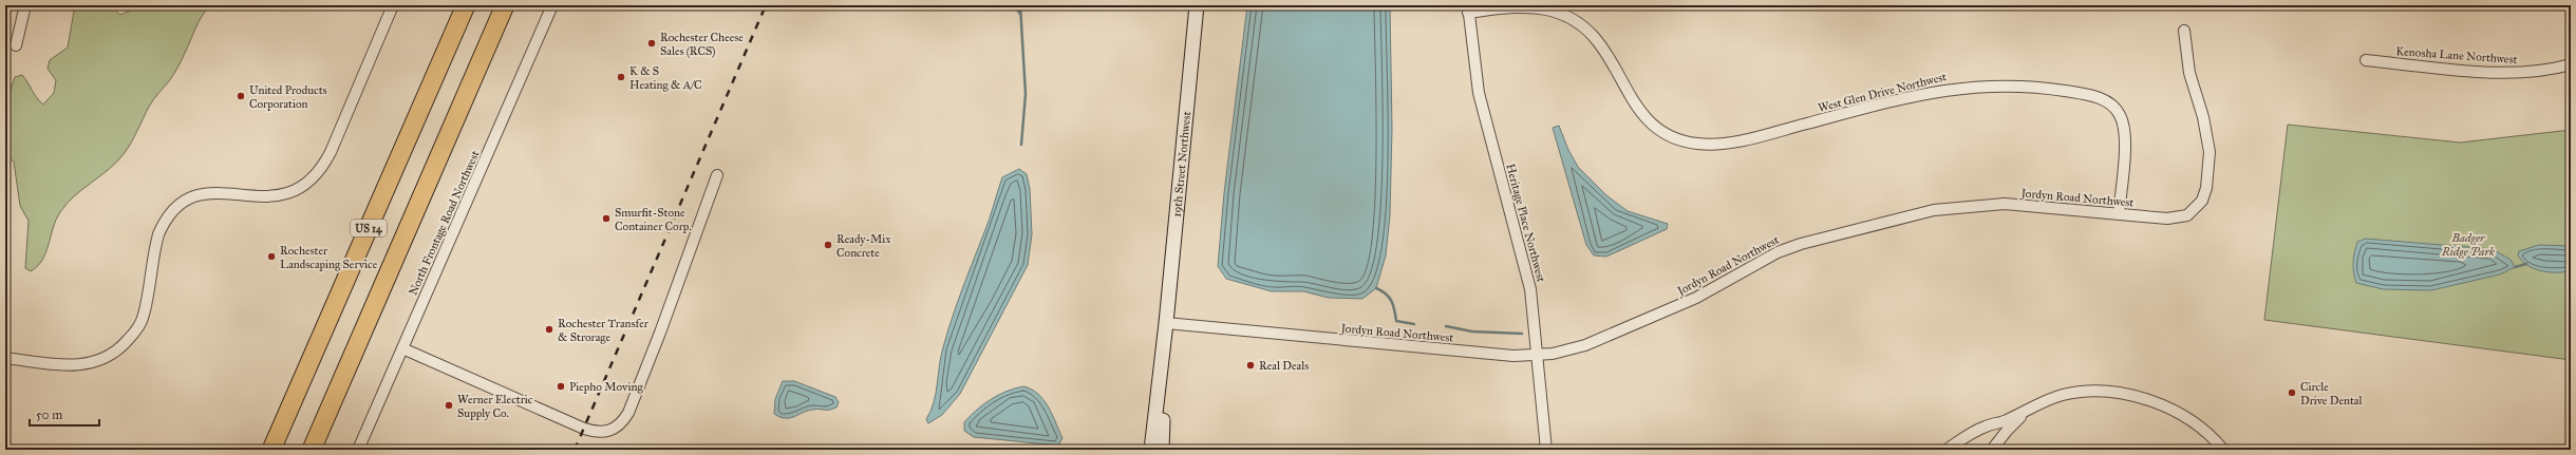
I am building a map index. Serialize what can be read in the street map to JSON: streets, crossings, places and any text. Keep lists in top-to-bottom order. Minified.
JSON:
{"streets":{"highway":["US 14"],"street":["Kenosha Lane Northwest","West Glen Drive Northwest","19th Street Northwest","Jordyn Road Northwest","North Frontage Road Northwest","Heritage Place Northwest"]},"crossings":[["West Glen Drive Northwest","Jordyn Road Northwest"],["West Glen Drive Northwest","Heritage Place Northwest"],["19th Street Northwest","Jordyn Road Northwest"],["Jordyn Road Northwest","Heritage Place Northwest"]],"parks":["Badger Ridge Park"],"places":["Rochester Cheese Sales (RCS)","K & S Heating & A/C","United Products Corporation","Smurfit-Stone Container Corp.","Ready-Mix Concrete","Rochester Landscaping Service","Rochester Transfer & Strorage","Real Deals","Piepho Moving","Circle Drive Dental","Werner Electric Supply Co."],"scale_bar":"50 m"}
